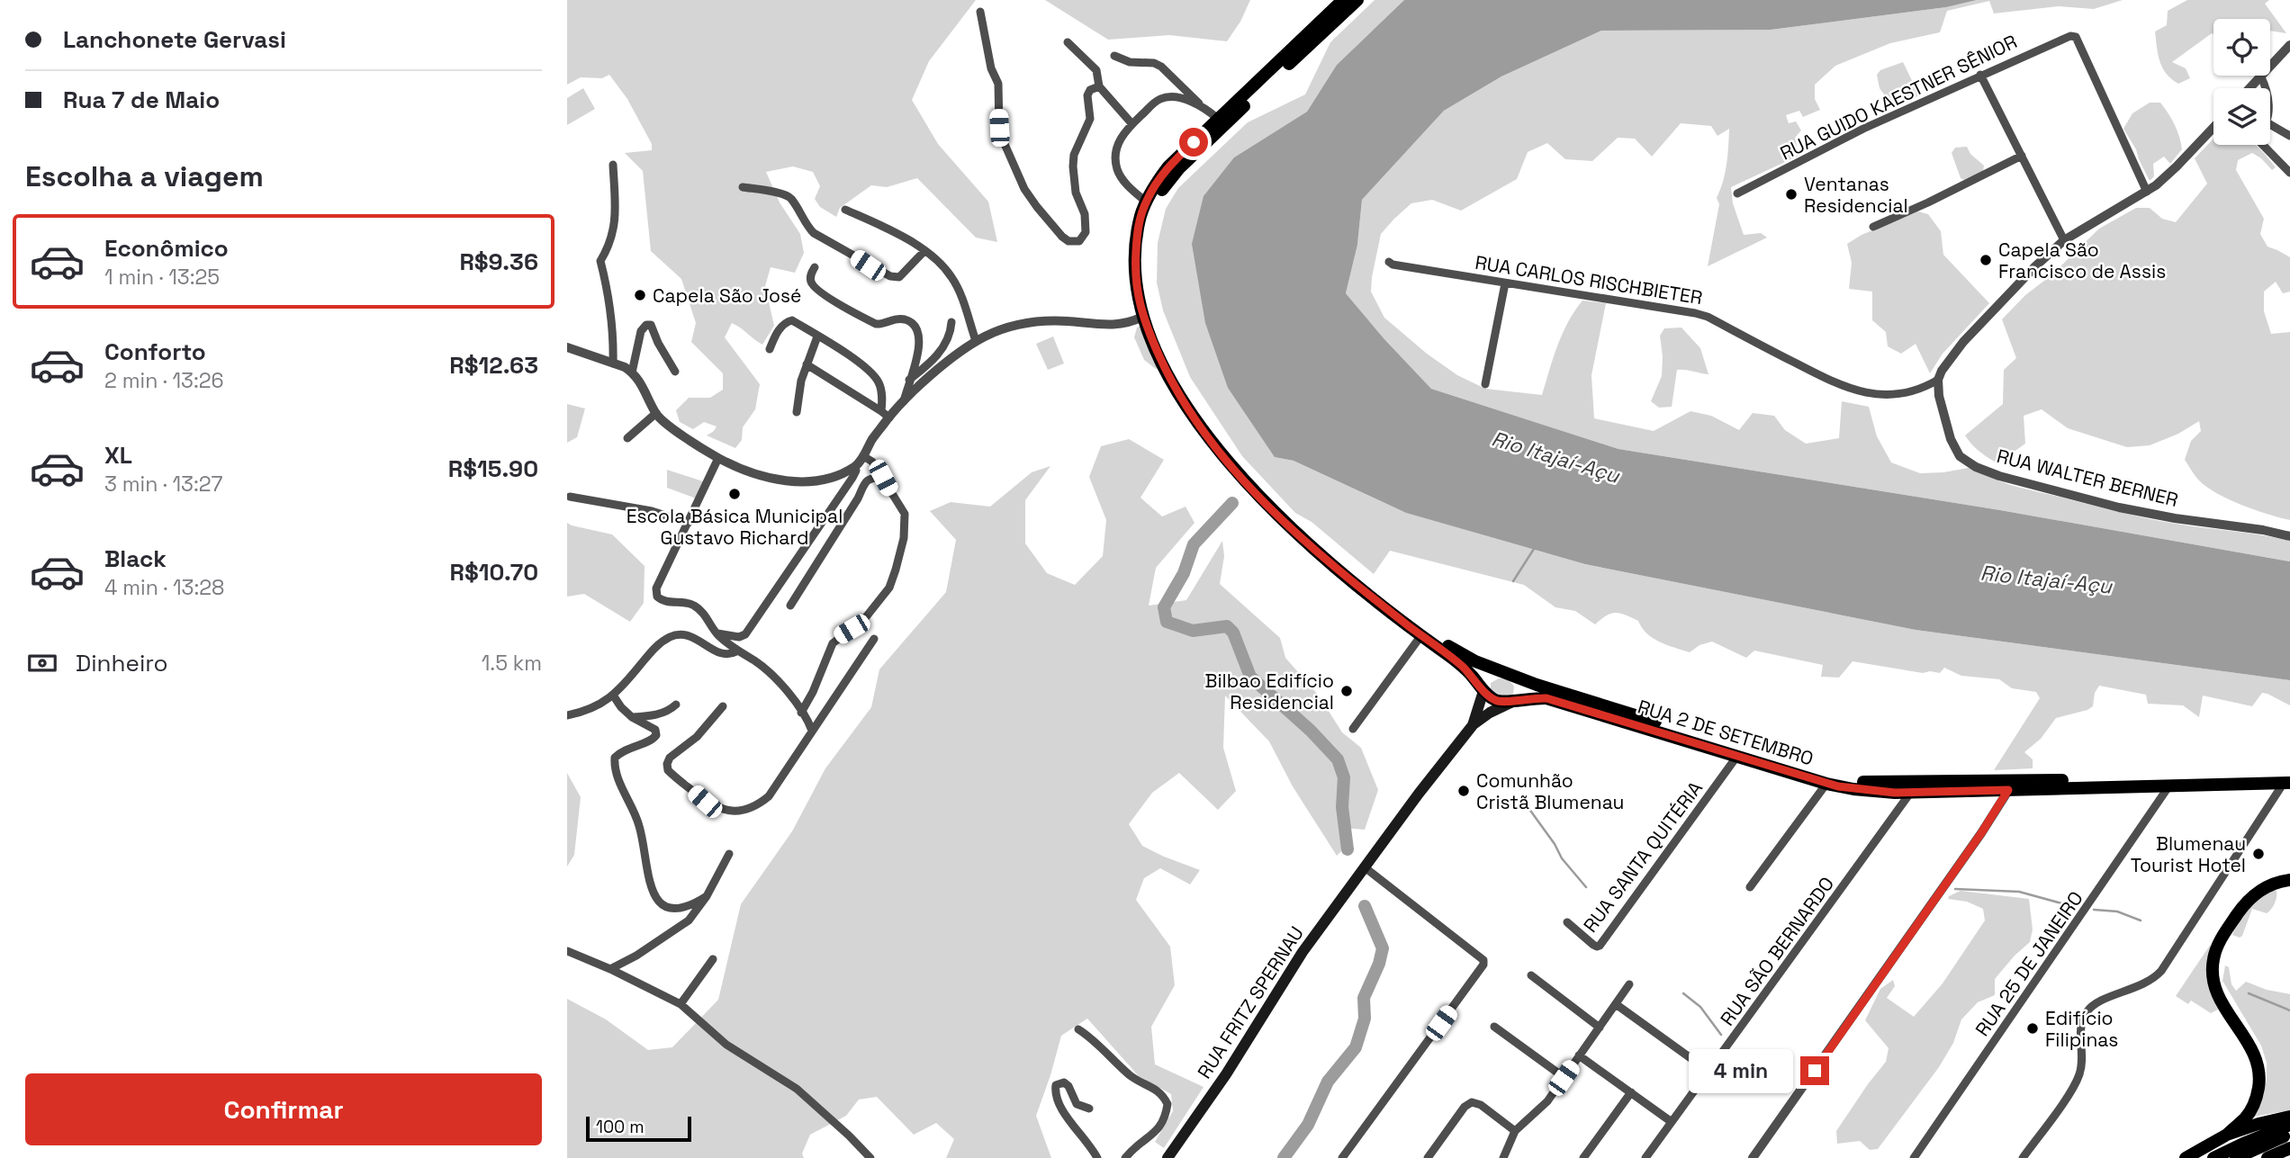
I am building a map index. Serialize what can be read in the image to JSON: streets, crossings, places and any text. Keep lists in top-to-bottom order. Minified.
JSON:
{"streets":{"main road":["RUA 2 DE SETEMBRO","RUA FRITZ SPERNAU"],"street":["RUA GUIDO KAESTNER SÊNIOR","RUA CARLOS RISCHBIETER","RUA WALTER BERNER","RUA SANTA QUITÉRIA","RUA SÃO BERNARDO","RUA 25 DE JANEIRO"]},"crossings":[["RUA CARLOS RISCHBIETER","RUA WALTER BERNER"],["RUA 2 DE SETEMBRO","RUA SANTA QUITÉRIA"],["RUA 2 DE SETEMBRO","RUA SÃO BERNARDO"],["RUA 2 DE SETEMBRO","RUA 25 DE JANEIRO"]],"water":["Rio Itajaí-Açu"],"places":["Ventanas Residencial","Capela São Francisco de Assis","Capela São José","Escola Básica Municipal Gustavo Richard","Bilbao Edifício Residencial","Comunhão Cristã Blumenau","Blumenau Tourist Hotel","Edifício Filipinas"],"scale_bar":"100 m","page":{"banner":["Lanchonete Gervasi","Rua 7 de Maio"],"heading":"Escolha a viagem","list":[{"name":"Econômico","note":"1 min · 13:25","value":"R$9.36"},{"name":"Conforto","note":"2 min · 13:26","value":"R$12.63"},{"name":"XL","note":"3 min · 13:27","value":"R$15.90"},{"name":"Black","note":"4 min · 13:28","value":"R$10.70"}],"pay":["Dinheiro","1.5 km"],"bubble":"4 min","buttons":"Confirmar","scale":"100 m"}}
